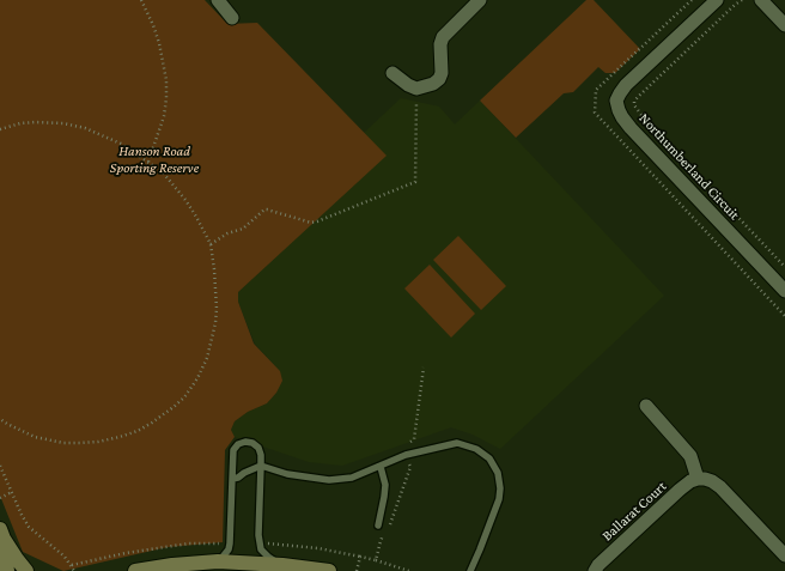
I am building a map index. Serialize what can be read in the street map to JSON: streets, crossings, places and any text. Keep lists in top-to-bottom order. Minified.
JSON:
{"streets":{"street":["Northumberland Circuit","Ballarat Court"]},"parks":["Hanson Road Sporting Reserve"]}
